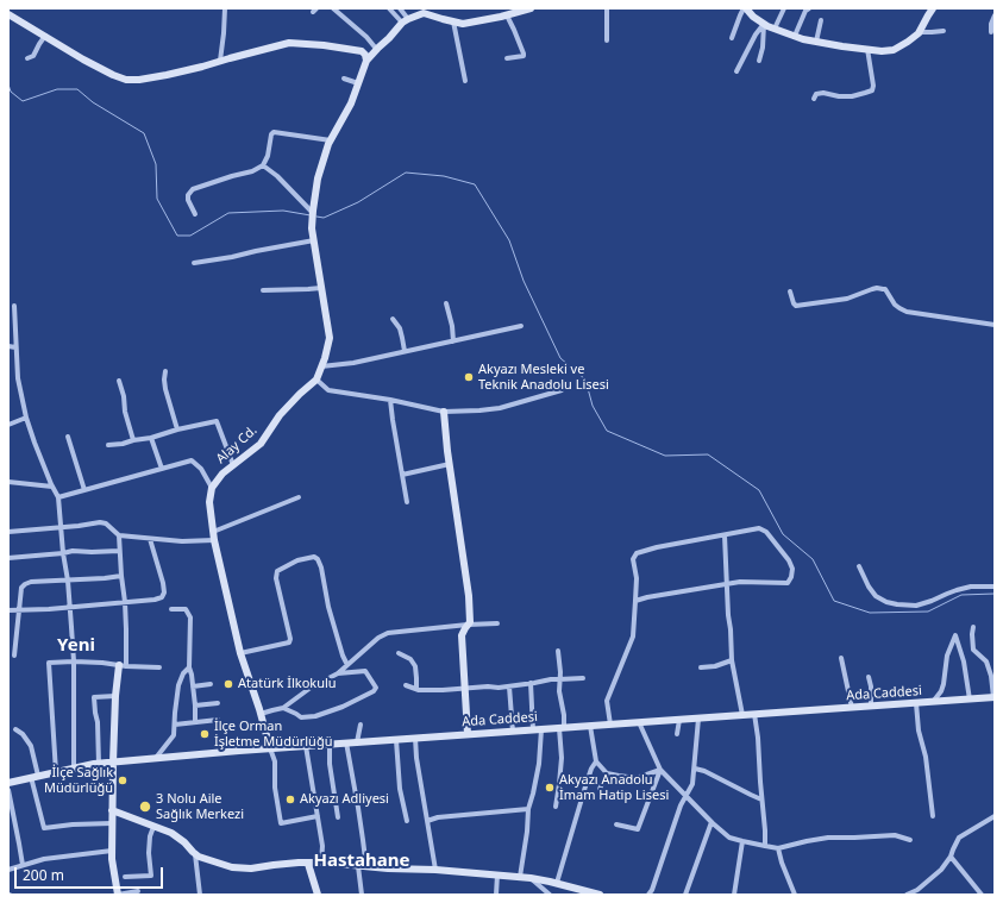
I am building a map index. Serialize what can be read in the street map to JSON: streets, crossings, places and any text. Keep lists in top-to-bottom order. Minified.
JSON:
{"streets":{"street":["Alay Cd.","Ada Caddesi"]},"districts":["Yeni","Hastahane"],"places":["Akyazı Mesleki ve Teknik Anadolu Lisesi","Atatürk İlkokulu","İlçe Orman İşletme Müdürlüğü","İlçe Sağlık Müdürlüğü","Akyazı Anadolu İmam Hatip Lisesi","Akyazı Adliyesi","3 Nolu Aile Sağlık Merkezi"],"scale_bar":"200 m"}
